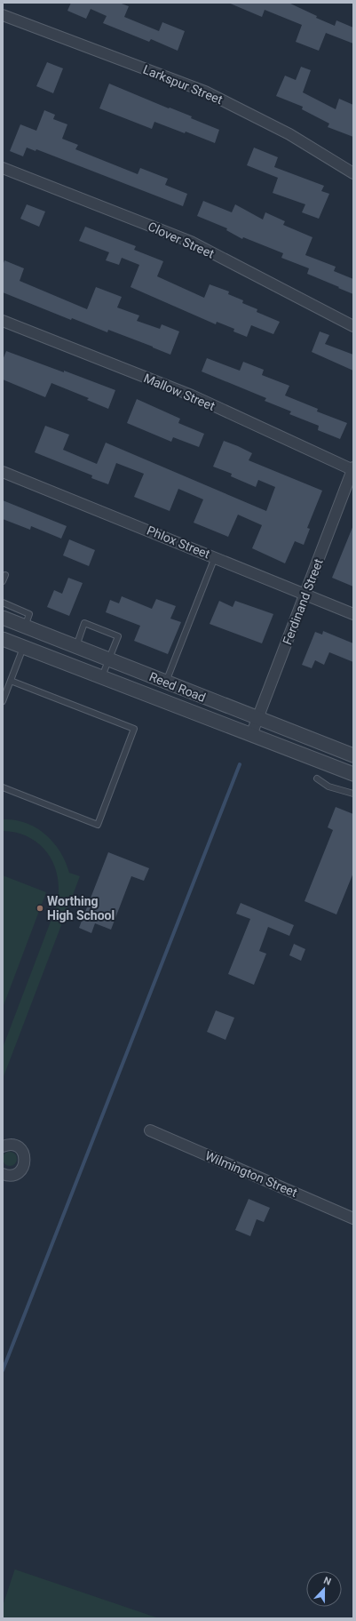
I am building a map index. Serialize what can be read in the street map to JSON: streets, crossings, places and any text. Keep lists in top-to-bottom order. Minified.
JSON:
{"streets":{"street":["Larkspur Street","Clover Street","Mallow Street","Phlox Street","Ferdinand Street","Reed Road","Wilmington Street"]},"crossings":[["Mallow Street","Ferdinand Street"],["Phlox Street","Ferdinand Street"],["Ferdinand Street","Reed Road"]],"places":["Worthing High School"],"north":"top"}
